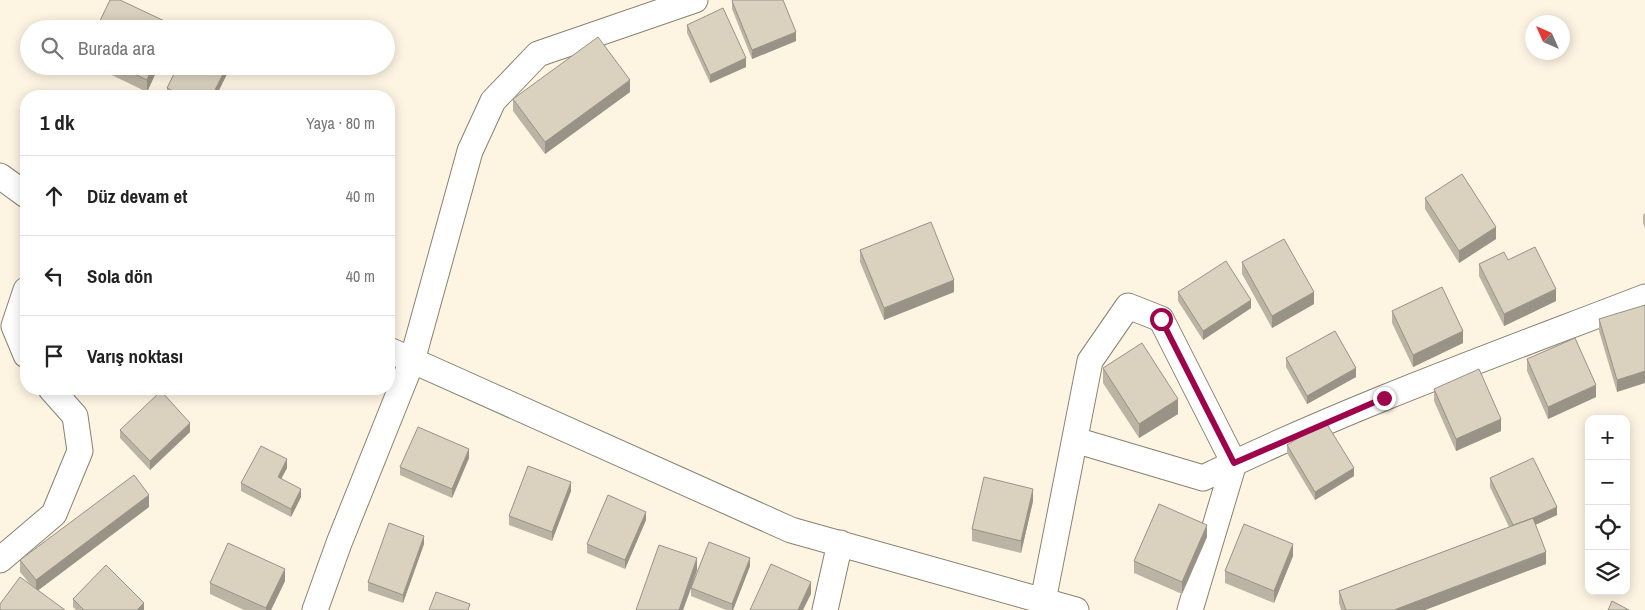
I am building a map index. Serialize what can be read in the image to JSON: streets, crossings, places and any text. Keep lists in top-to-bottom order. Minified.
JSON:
{"north":"top left","page":{"search":"Burada ara","heading":["1 dk","Yaya · 80 m"],"list":[["Düz devam et","40 m"],["Sola dön","40 m"],"Varış noktası"],"map_buttons":["+","−"]}}
